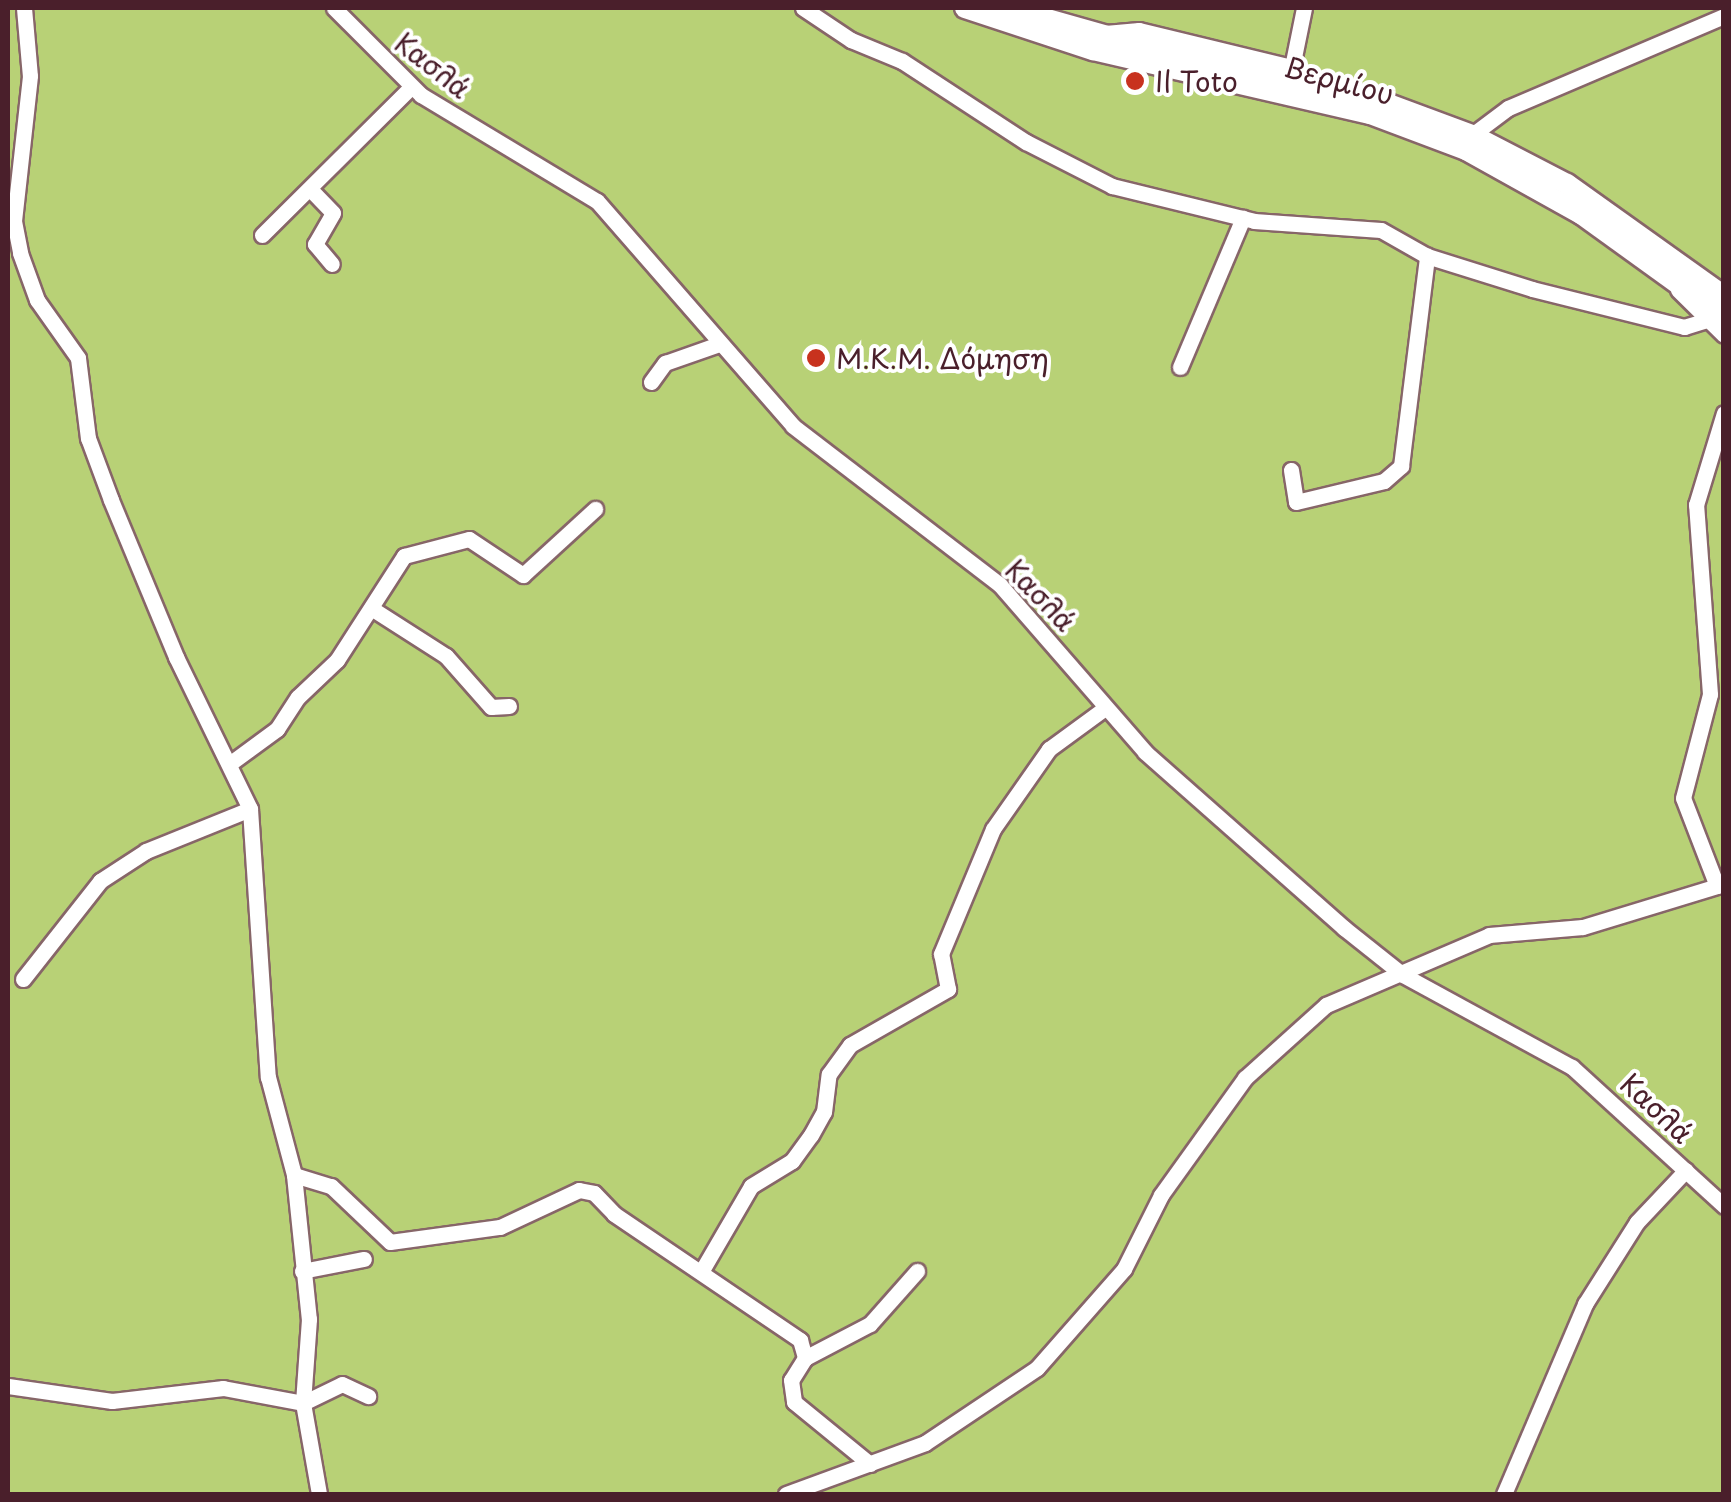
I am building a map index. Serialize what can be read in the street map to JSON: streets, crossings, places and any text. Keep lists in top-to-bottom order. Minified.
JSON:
{"streets":{"main road":["Βερμίου"],"street":["Κασλά"]},"places":["Il Toto","Μ.Κ.Μ. Δόμηση"]}
